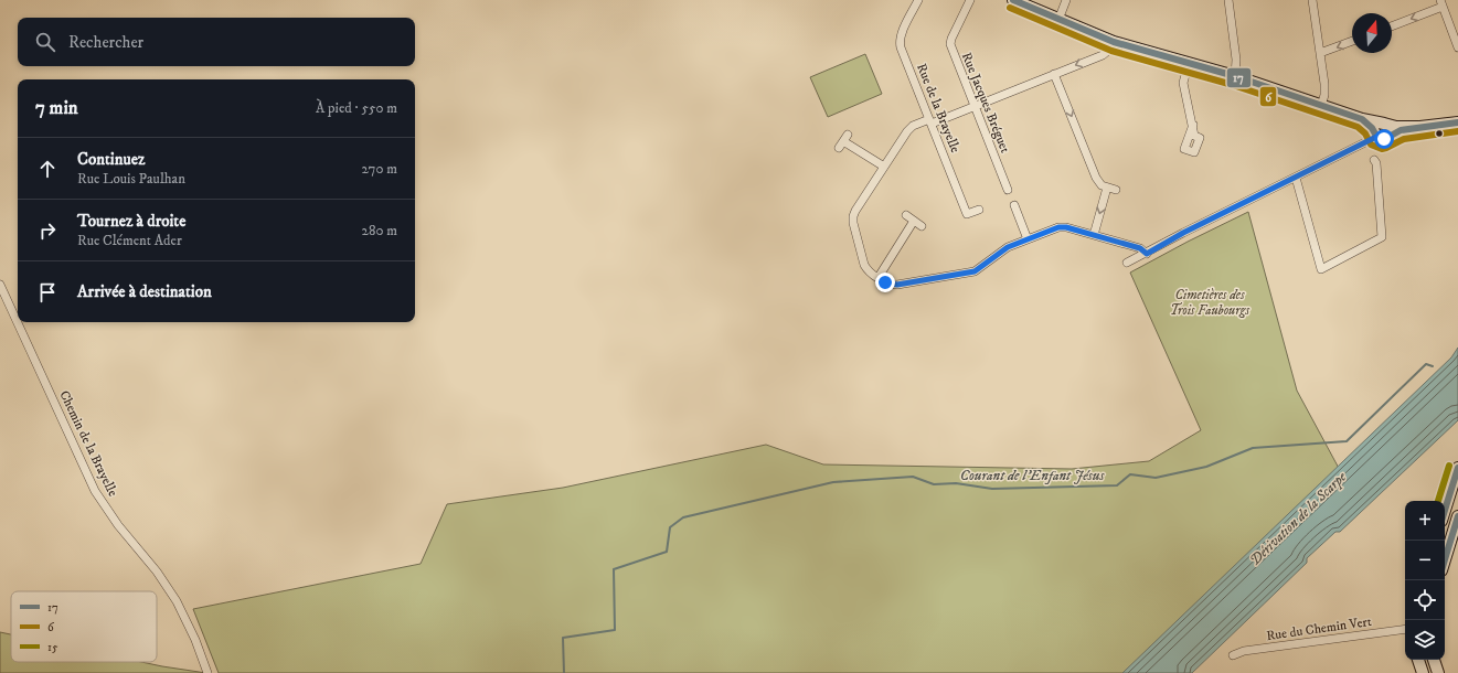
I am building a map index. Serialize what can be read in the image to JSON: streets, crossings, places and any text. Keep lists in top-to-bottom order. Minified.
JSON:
{"streets":{"street":["Rue Jacques Bréguet","Rue de la Brayelle","Chemin de la Brayelle","Rue du Chemin Vert"]},"water":["Courant de l'Enfant Jésus","Dérivation de la Scarpe"],"parks":["Cimetières des Trois Faubourgs"],"lines":["transit line 17","transit line 6","transit line 15"],"legend":["17","6","15"],"north":"top","page":{"search":"Rechercher","heading":["7 min","À pied · 550 m"],"list":[["Continuez","Rue Louis Paulhan","270 m"],["Tournez à droite","Rue Clément Ader","280 m"],"Arrivée à destination"],"map_buttons":["+","−"]}}
